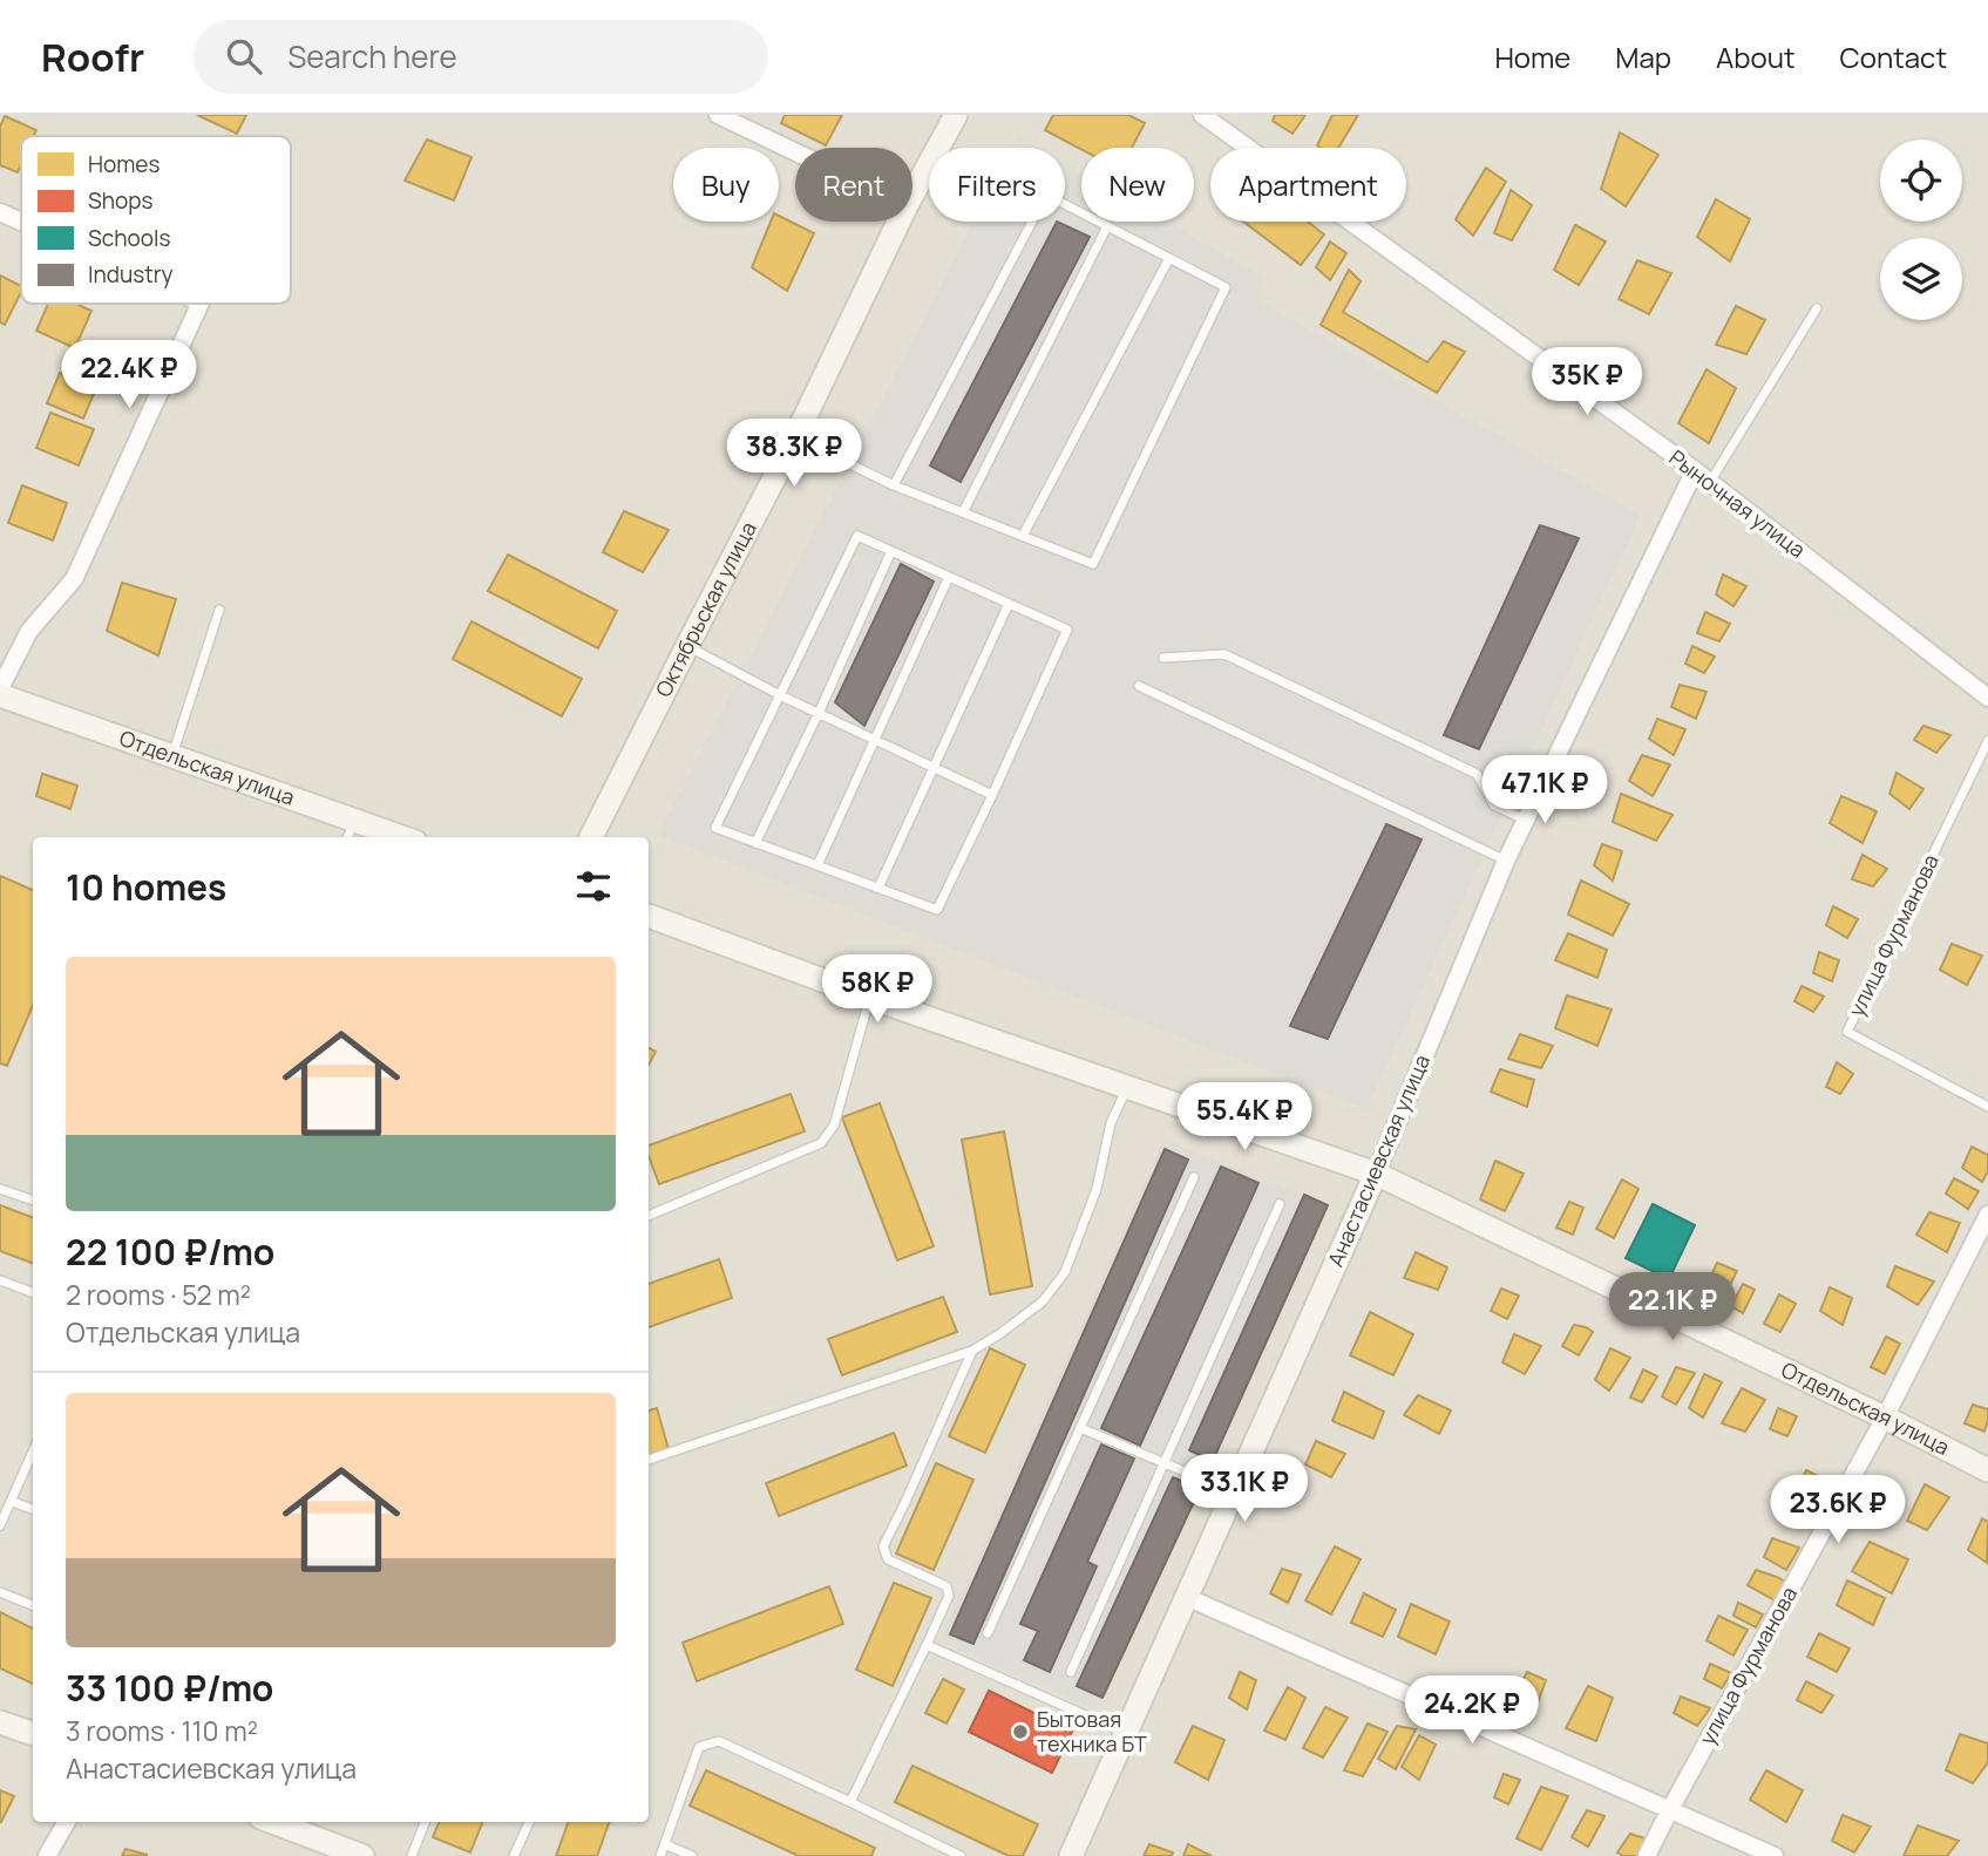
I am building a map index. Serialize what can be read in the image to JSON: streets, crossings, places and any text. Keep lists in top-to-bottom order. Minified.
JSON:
{"streets":{"street":["Рыночная улица","Октябрьская улица","Отдельская улица","улица Фурманова","Анастасиевская улица"]},"crossings":[["Рыночная улица","Анастасиевская улица"],["Отдельская улица","улица Фурманова"],["Отдельская улица","Анастасиевская улица"]],"places":["Бытовая техника БТ"],"legend":["Homes","Shops","Schools","Industry"],"page":{"header":"Roofr","search":"Search here","nav":["Home","Map","About","Contact"],"chip":["Buy","Rent","Filters","New","Apartment"],"price":["22.4K ₽","35K ₽","38.3K ₽","47.1K ₽","58K ₽","55.4K ₽","22.1K ₽","33.1K ₽","23.6K ₽","24.2K ₽"],"heading":"10 homes","list":[{"name":"22 100 ₽/mo","note":"2 rooms · 52 m² · Отдельская улица"},{"name":"33 100 ₽/mo","note":"3 rooms · 110 m² · Анастасиевская улица"}]}}
